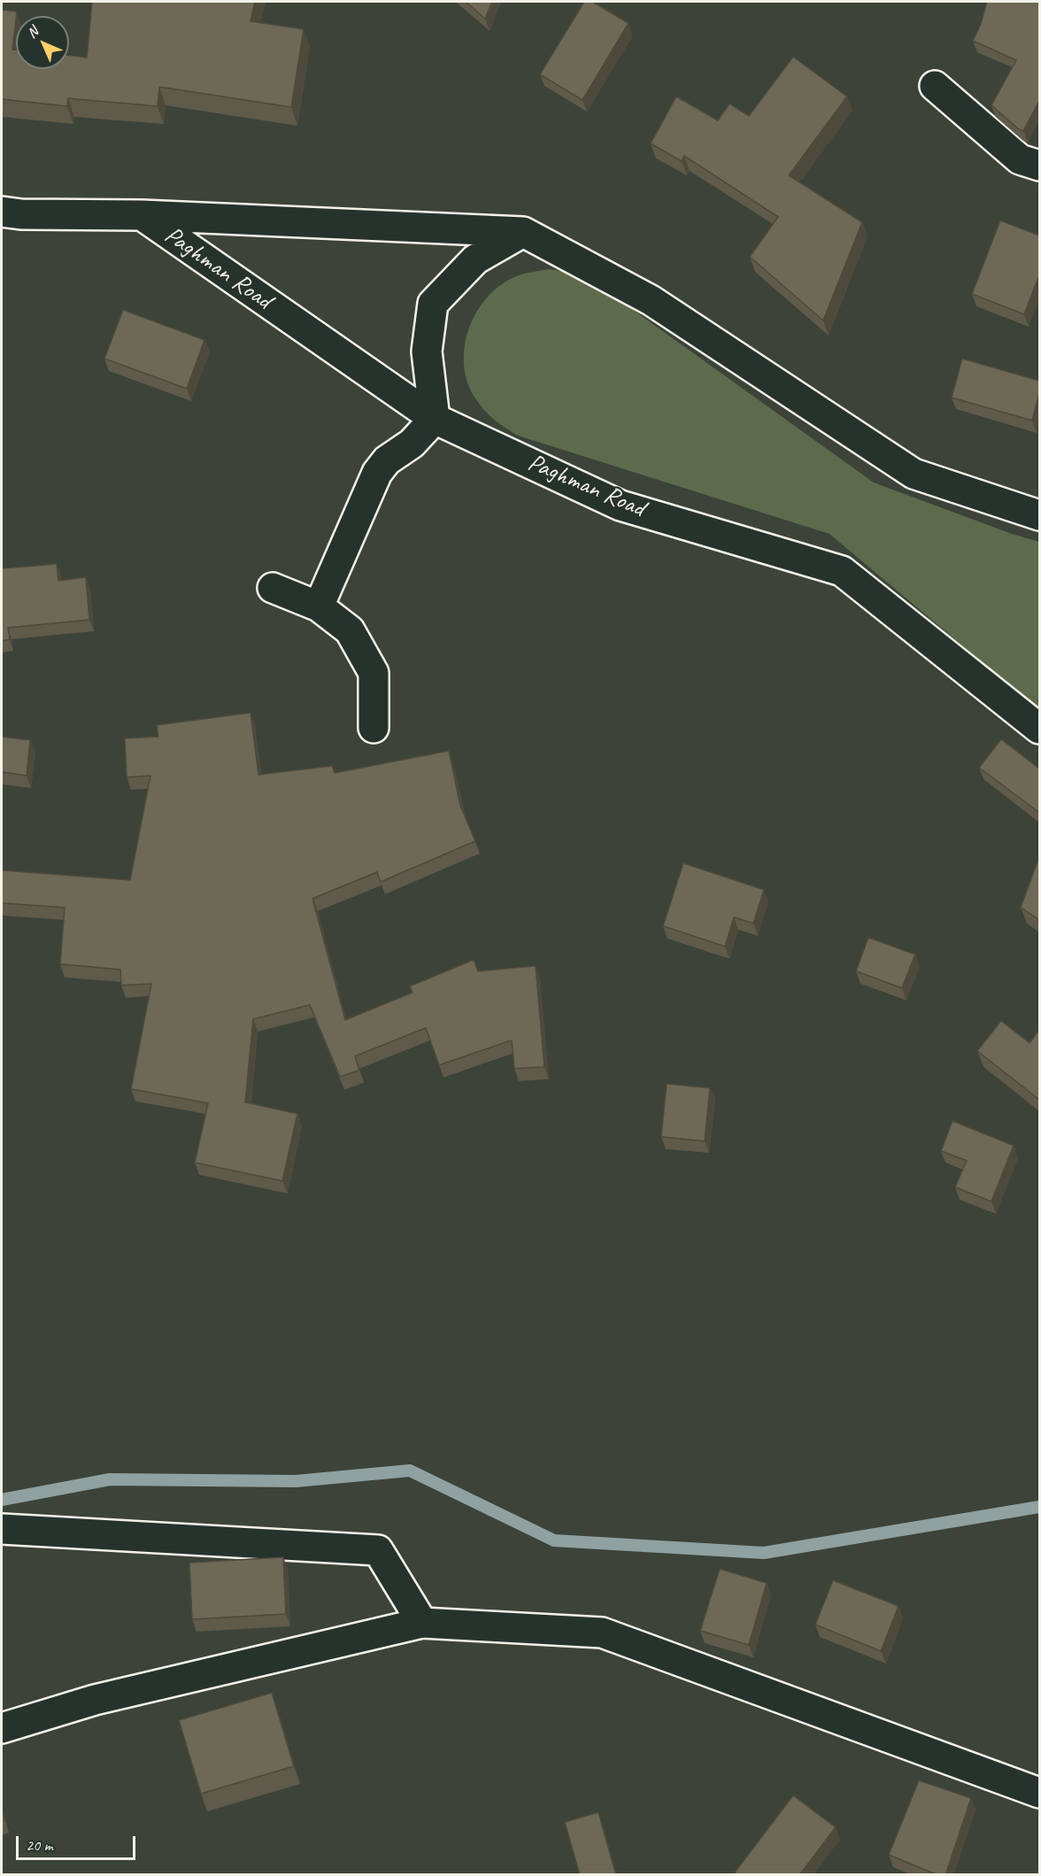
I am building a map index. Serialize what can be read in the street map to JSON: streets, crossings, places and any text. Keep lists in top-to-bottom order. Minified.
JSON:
{"streets":{"main road":["Paghman Road"]},"scale_bar":"20 m","north":"top left"}
